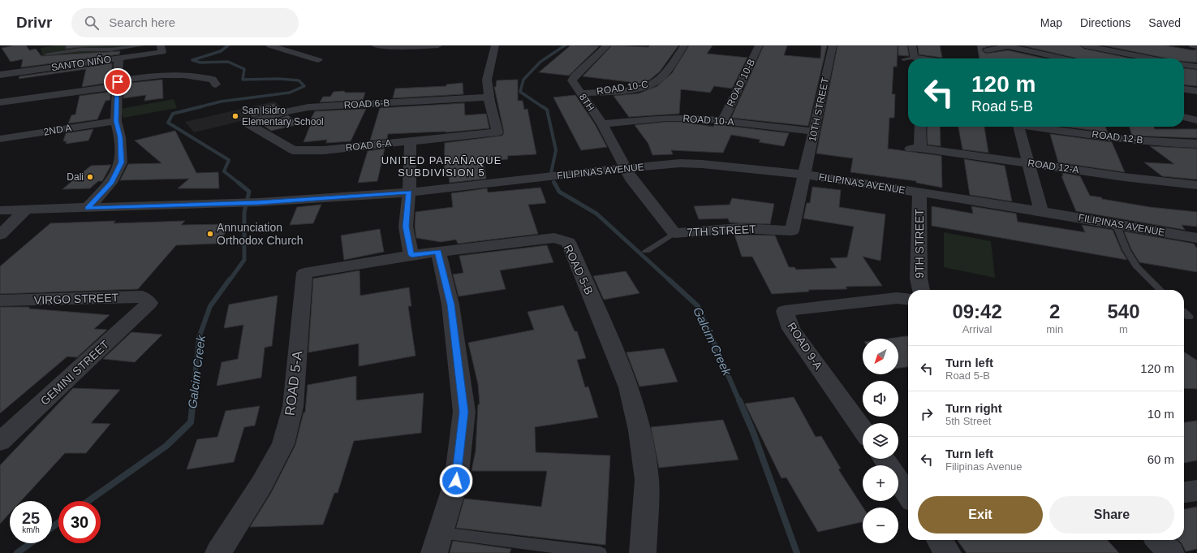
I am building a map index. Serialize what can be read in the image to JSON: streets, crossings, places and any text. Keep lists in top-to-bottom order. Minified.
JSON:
{"streets":{"street":["SANTO NIÑO","ROAD 10-B","ROAD 10-C","8TH","ROAD 6-B","10TH STREET","ROAD 10-A","2ND A","ROAD 12-B","ROAD 6-A","ROAD 12-A","FILIPINAS AVENUE","7TH STREET","9TH STREET","ROAD 5-B","VIRGO STREET","ROAD 9-A","GEMINI STREET","ROAD 5-A"]},"crossings":[["ROAD 10-B","ROAD 10-A"],["ROAD 10-C","8TH"],["8TH","ROAD 10-A"],["8TH","FILIPINAS AVENUE"],["8TH","7TH STREET"],["ROAD 6-B","ROAD 6-A"],["10TH STREET","ROAD 10-A"],["10TH STREET","FILIPINAS AVENUE"],["10TH STREET","7TH STREET"],["FILIPINAS AVENUE","7TH STREET"],["FILIPINAS AVENUE","9TH STREET"],["ROAD 5-B","ROAD 5-A"],["VIRGO STREET","GEMINI STREET"]],"districts":["UNITED PARAÑAQUE SUBDIVISION 5"],"water":["Galcim Creek"],"places":["San Isidro Elementary School","Dali","Annunciation Orthodox Church"],"north":"bottom left","page":{"header":"Drivr","search":"Search here","nav":["Map","Directions","Saved"],"turn":["120 m","Road 5-B"],"eta":["09:42","Arrival","2","min","540","m"],"map_buttons":["+","−"],"list":[{"name":"Turn left","note":"Road 5-B","value":"120 m"},{"name":"Turn right","note":"5th Street","value":"10 m"},{"name":"Turn left","note":"Filipinas Avenue","value":"60 m"}],"buttons":["Exit","Share"],"speed":"25 km/h","limit":"30"}}
